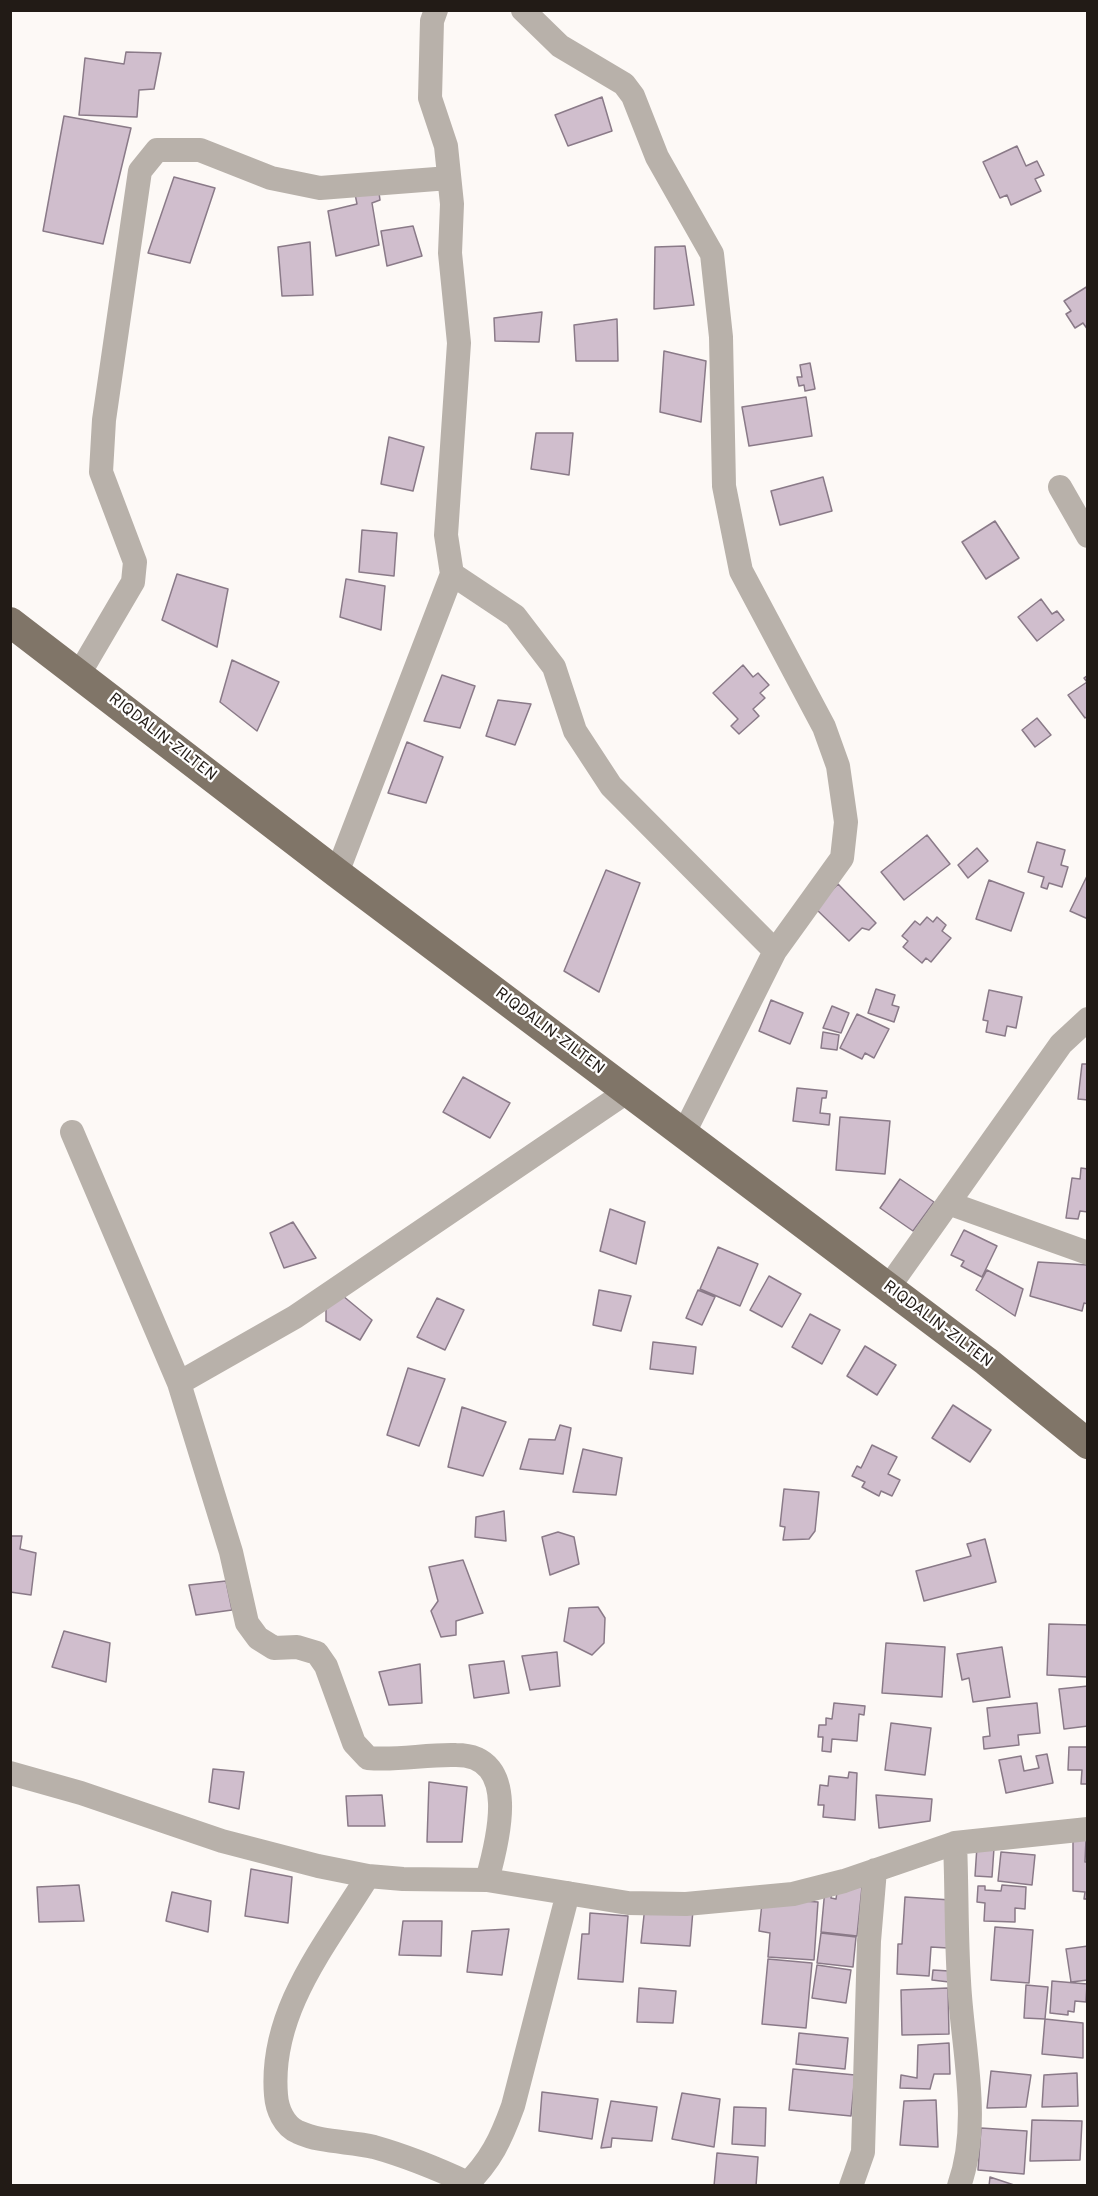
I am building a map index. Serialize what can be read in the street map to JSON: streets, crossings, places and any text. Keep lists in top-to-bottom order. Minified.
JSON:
{"streets":{"main road":["RIQDALIN-ZILTEN"]}}
